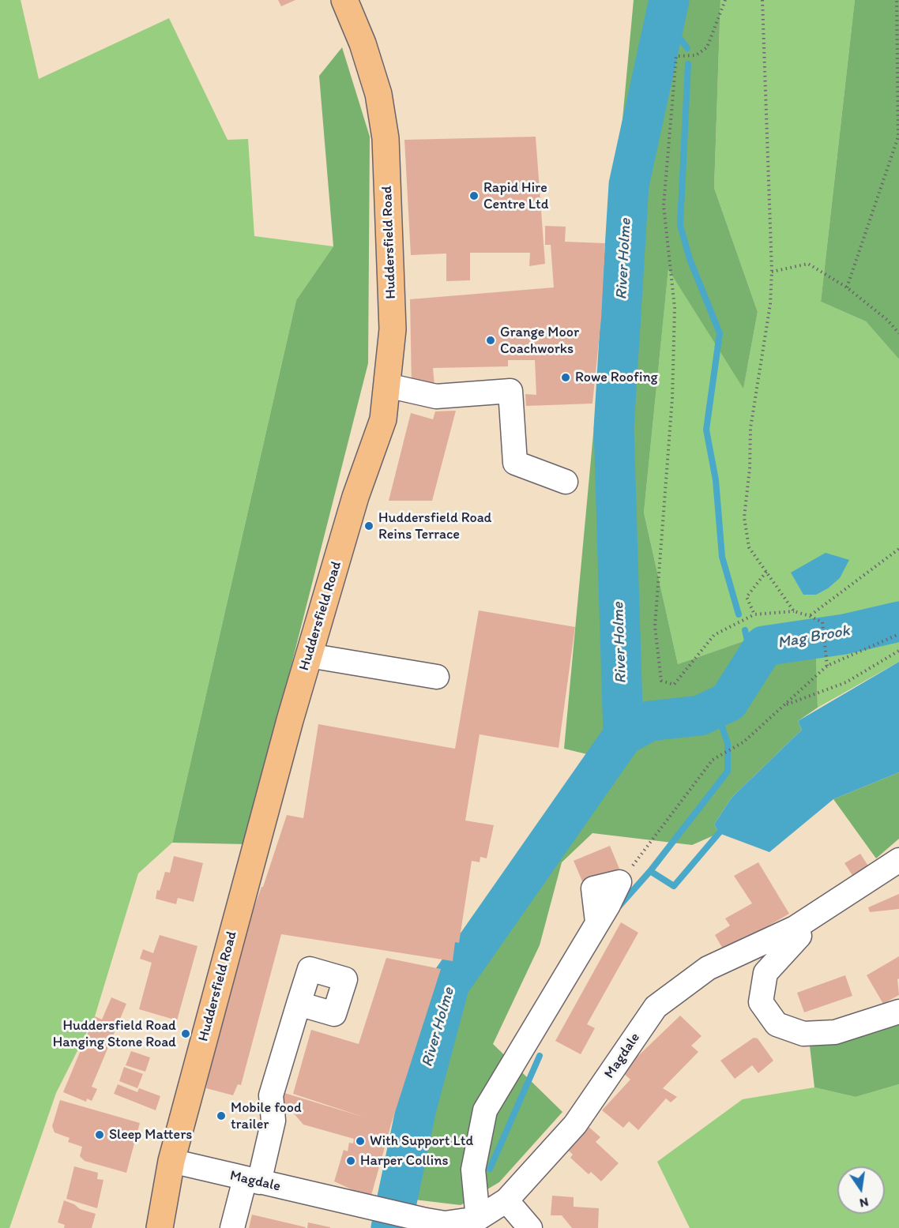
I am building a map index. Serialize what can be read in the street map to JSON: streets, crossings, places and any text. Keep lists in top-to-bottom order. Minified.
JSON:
{"streets":{"main road":["Huddersfield Road"],"street":["Magdale"]},"crossings":[["Huddersfield Road","Magdale"]],"water":["River Holme","Mag Brook"],"places":["Rapid Hire Centre Ltd","Grange Moor Coachworks","Rowe Roofing","Huddersfield Road Reins Terrace","Huddersfield Road Hanging Stone Road","Mobile food trailer","Sleep Matters","With Support Ltd","Harper Collins"],"north":"bottom"}
